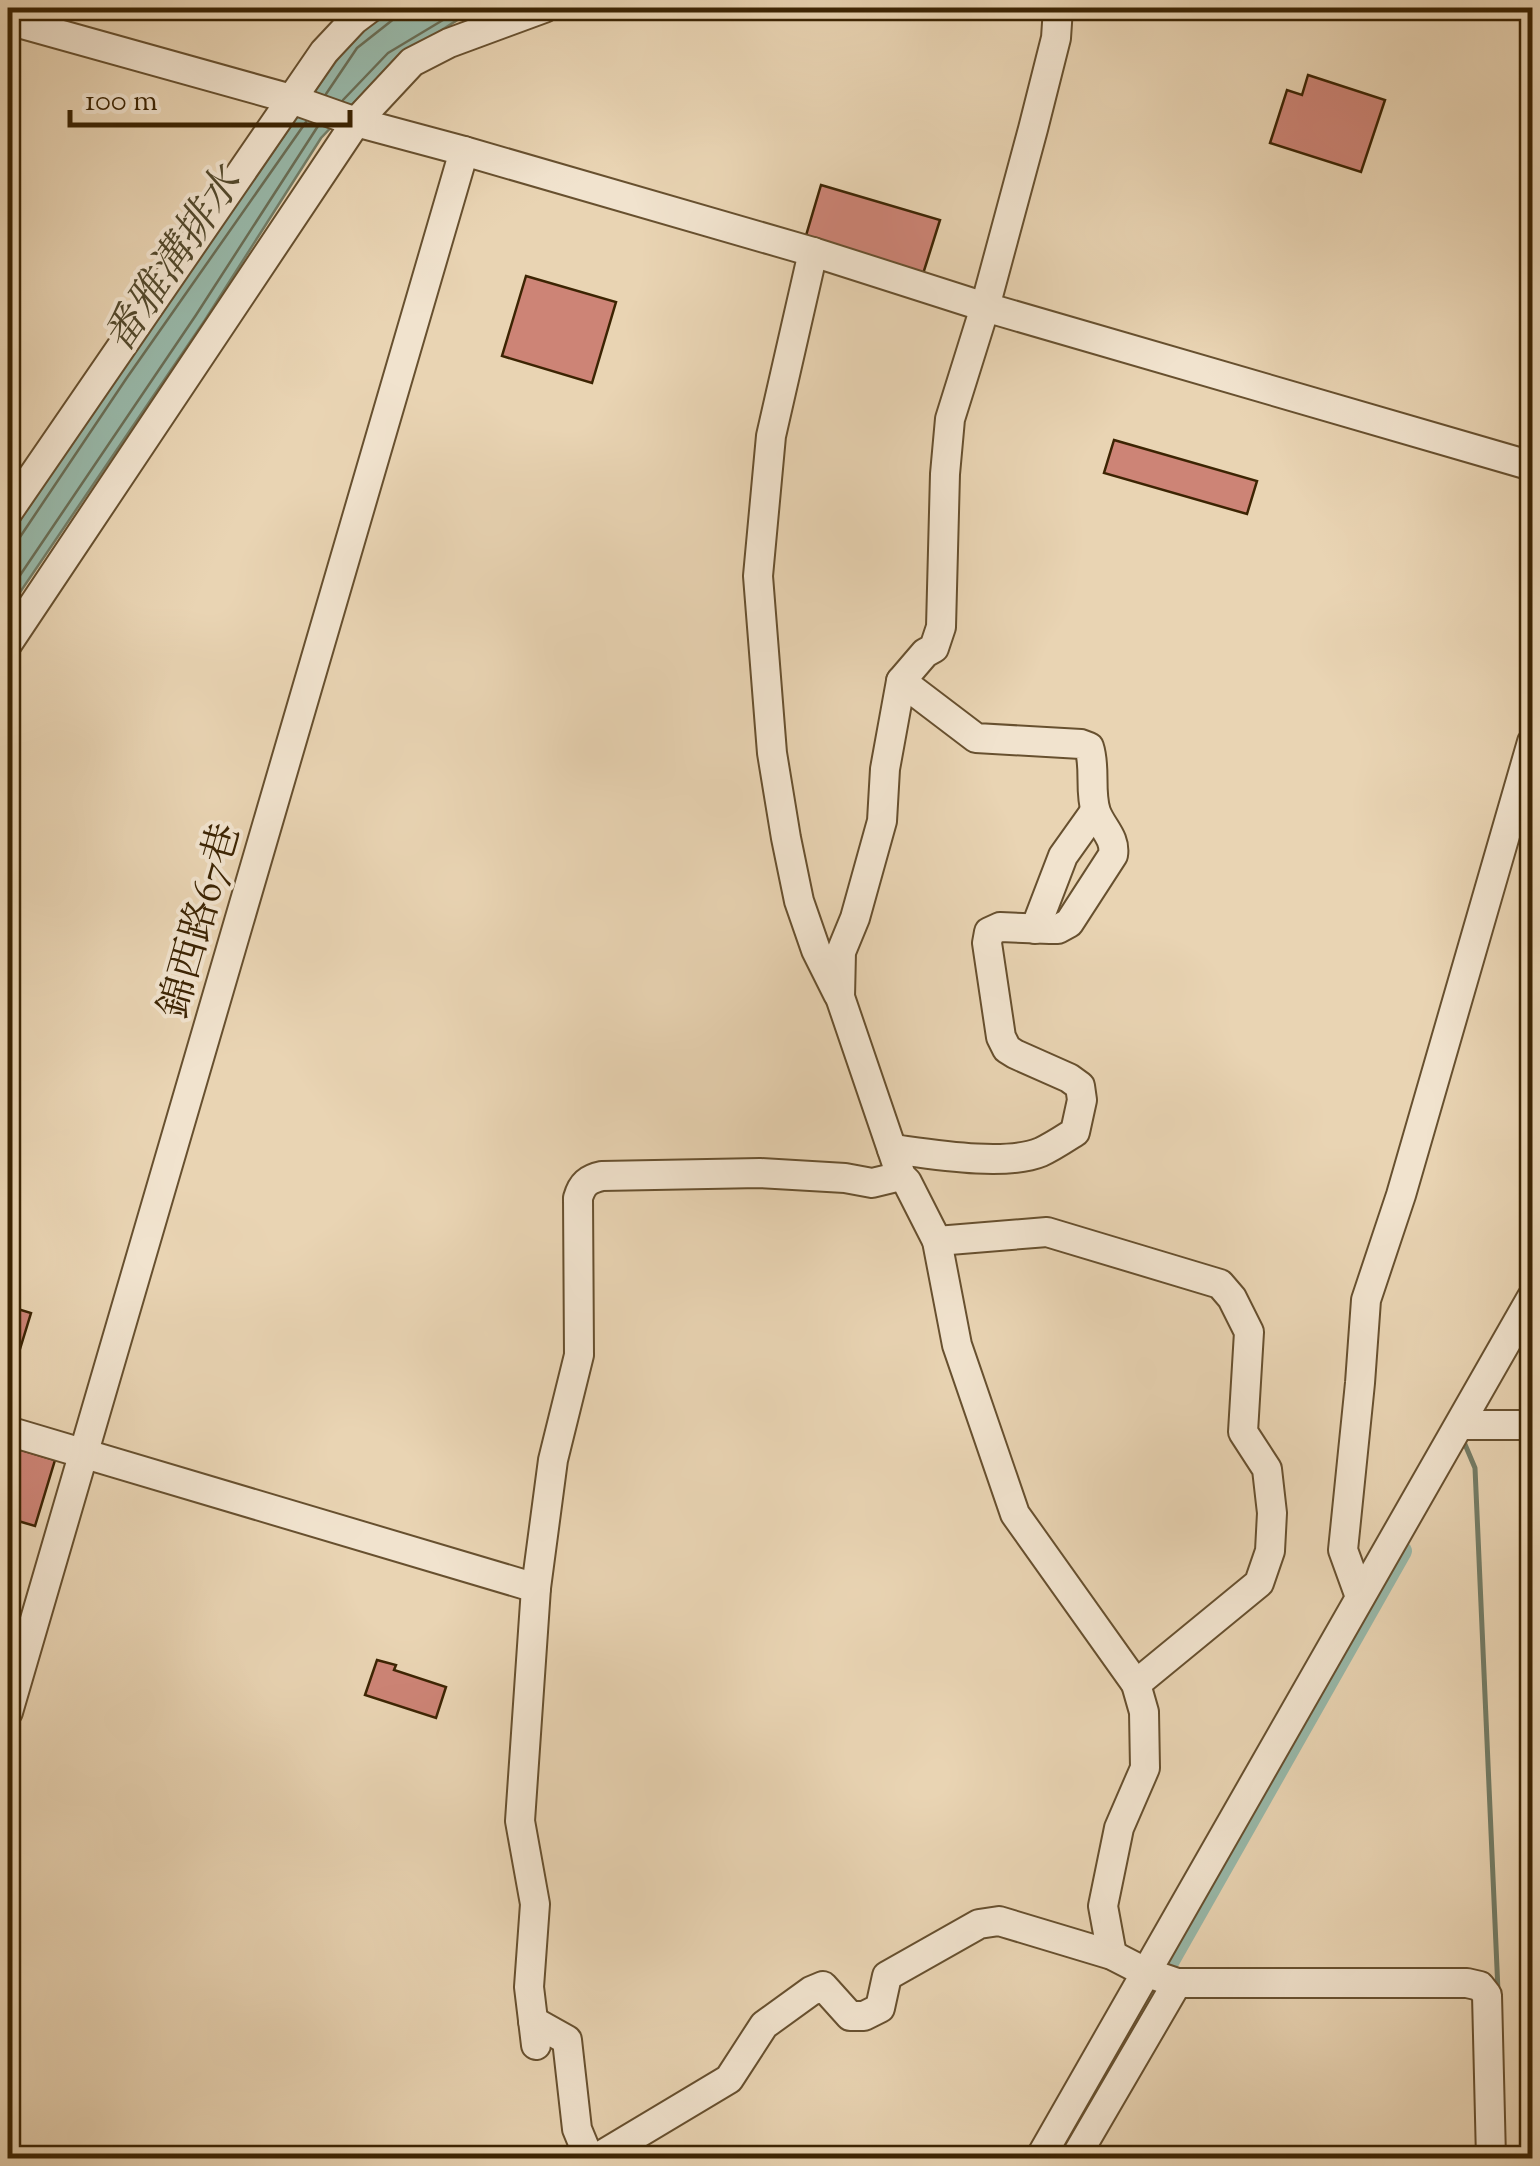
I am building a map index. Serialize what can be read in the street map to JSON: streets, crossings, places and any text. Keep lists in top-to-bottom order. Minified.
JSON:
{"streets":{"street":["錦西路67巷"]},"water":["番雅溝排水"],"scale_bar":"100 m"}
